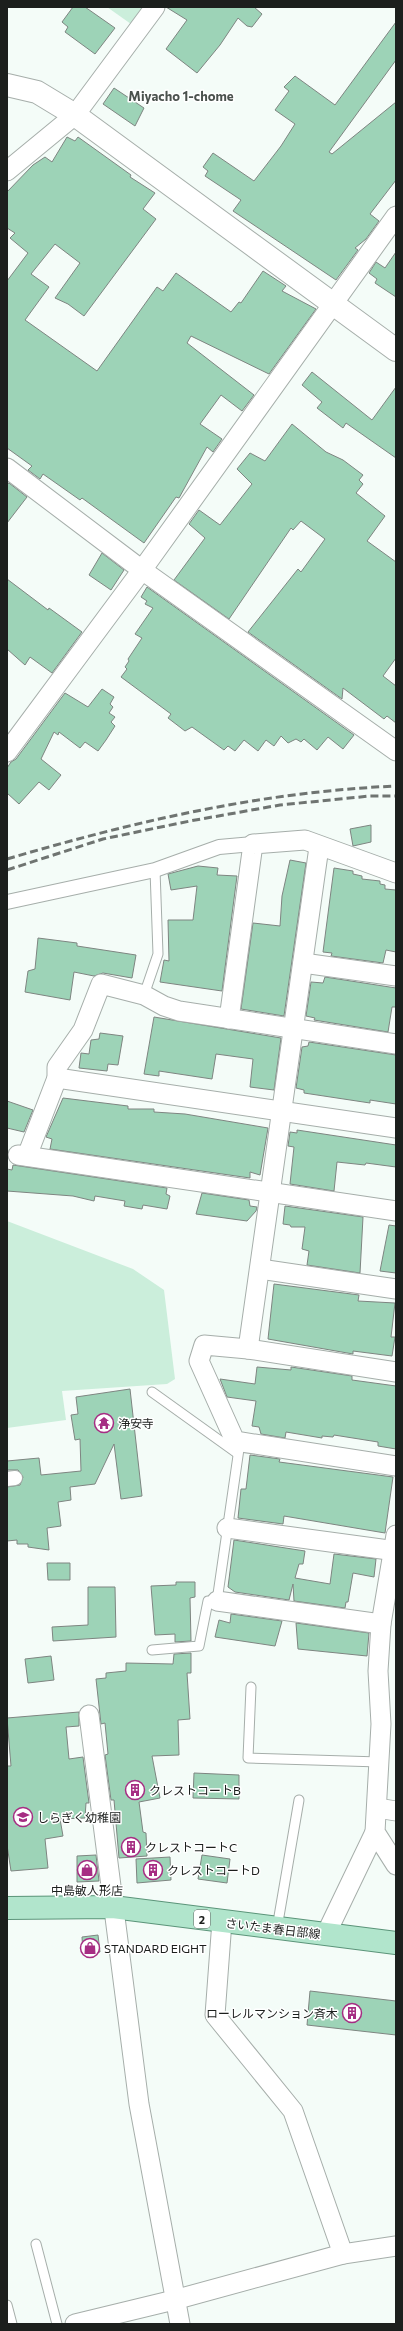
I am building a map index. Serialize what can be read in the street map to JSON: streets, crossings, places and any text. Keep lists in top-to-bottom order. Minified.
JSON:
{"streets":{"main road":["2","さいたま春日部線"]},"districts":["Miyacho 1-chome"],"places":{"temple":["浄安寺"],"building":["クレストコートB","クレストコートC","クレストコートD","ローレルマンション斉木"],"school or university":["しらぎく幼稚園"],"shop":["中島敏人形店","STANDARD EIGHT"]}}
